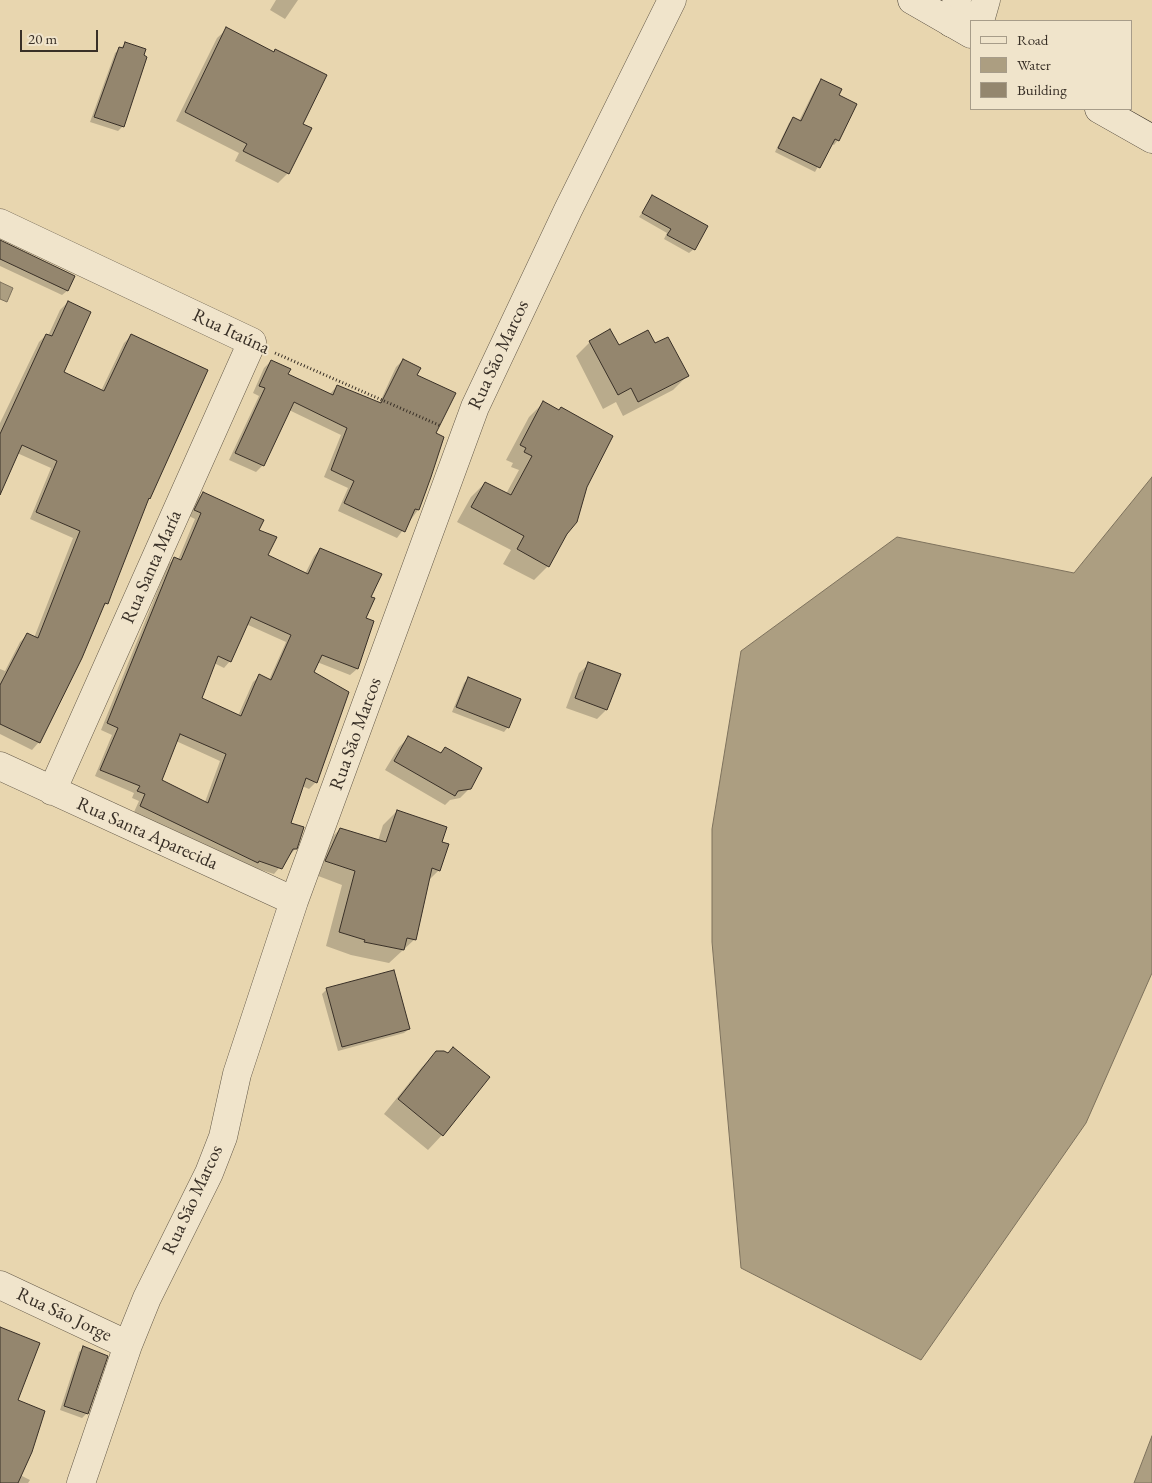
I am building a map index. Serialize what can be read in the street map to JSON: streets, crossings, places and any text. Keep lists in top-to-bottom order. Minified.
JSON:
{"streets":{"street":["Rua Itaúna","Rua São Marcos","Rua Santa María","Rua Santa Aparecida","Rua São Jorge"]},"crossings":[["Rua Itaúna","Rua São Marcos"],["Rua Itaúna","Rua Santa María"],["Rua São Marcos","Rua Santa Aparecida"],["Rua São Marcos","Rua São Jorge"],["Rua Santa María","Rua Santa Aparecida"]],"legend":["Road","Water","Building"],"scale_bar":"20 m"}
